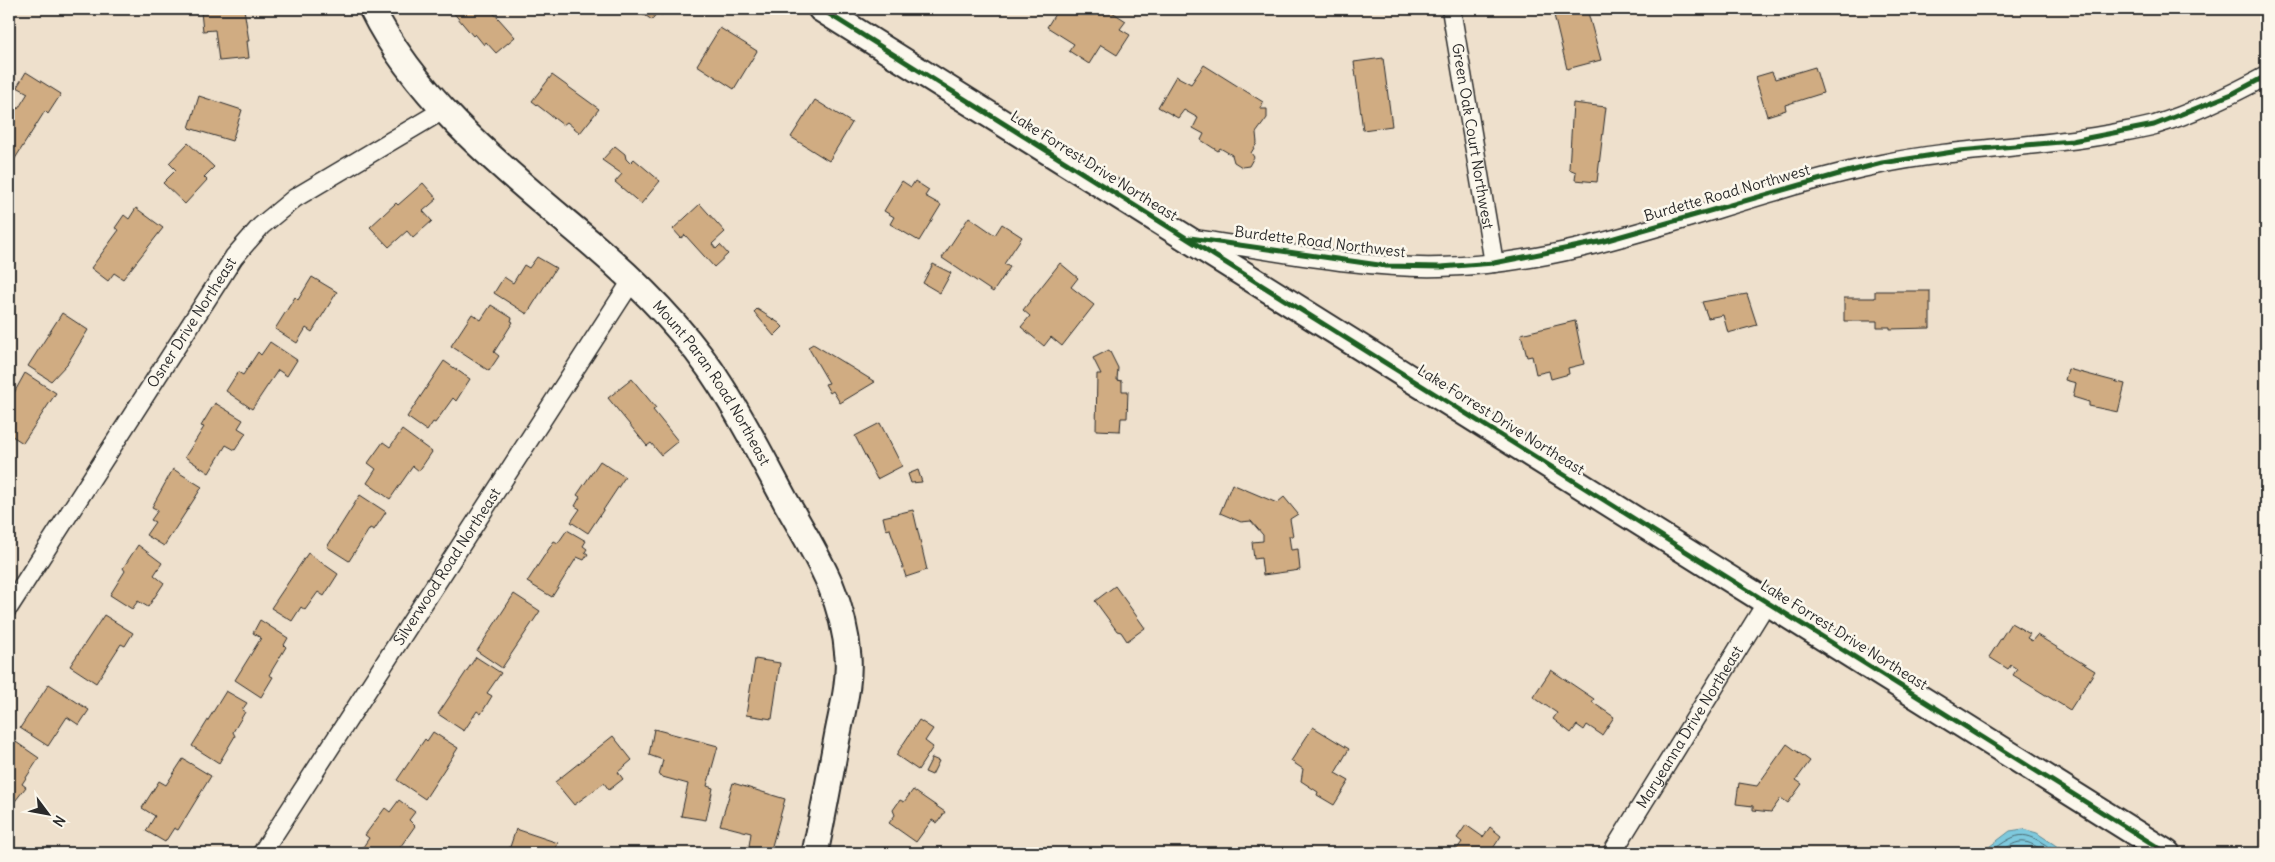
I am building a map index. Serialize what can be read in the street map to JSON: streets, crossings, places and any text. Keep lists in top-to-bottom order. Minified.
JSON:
{"streets":{"street":["Green Oak Court Northwest","Lake Forrest Drive Northeast","Burdette Road Northwest","Osner Drive Northeast","Mount Paran Road Northeast","Silverwood Road Northeast","Maryeanna Drive Northeast"]},"crossings":[["Green Oak Court Northwest","Burdette Road Northwest"],["Lake Forrest Drive Northeast","Burdette Road Northwest"],["Lake Forrest Drive Northeast","Maryeanna Drive Northeast"],["Osner Drive Northeast","Mount Paran Road Northeast"],["Mount Paran Road Northeast","Silverwood Road Northeast"]],"north":"bottom right"}
